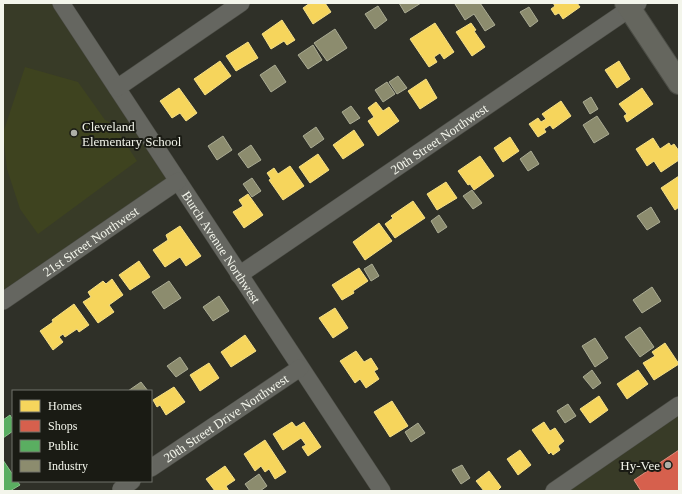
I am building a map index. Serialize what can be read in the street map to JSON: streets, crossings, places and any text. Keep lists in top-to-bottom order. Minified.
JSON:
{"streets":{"street":["20th Street Northwest","21st Street Northwest","Burch Avenue Northwest","20th Street Drive Northwest"]},"crossings":[["20th Street Northwest","Burch Avenue Northwest"],["21st Street Northwest","Burch Avenue Northwest"],["Burch Avenue Northwest","20th Street Drive Northwest"]],"places":["Cleveland Elementary School","Hy-Vee"],"legend":["Homes","Shops","Public","Industry"]}
